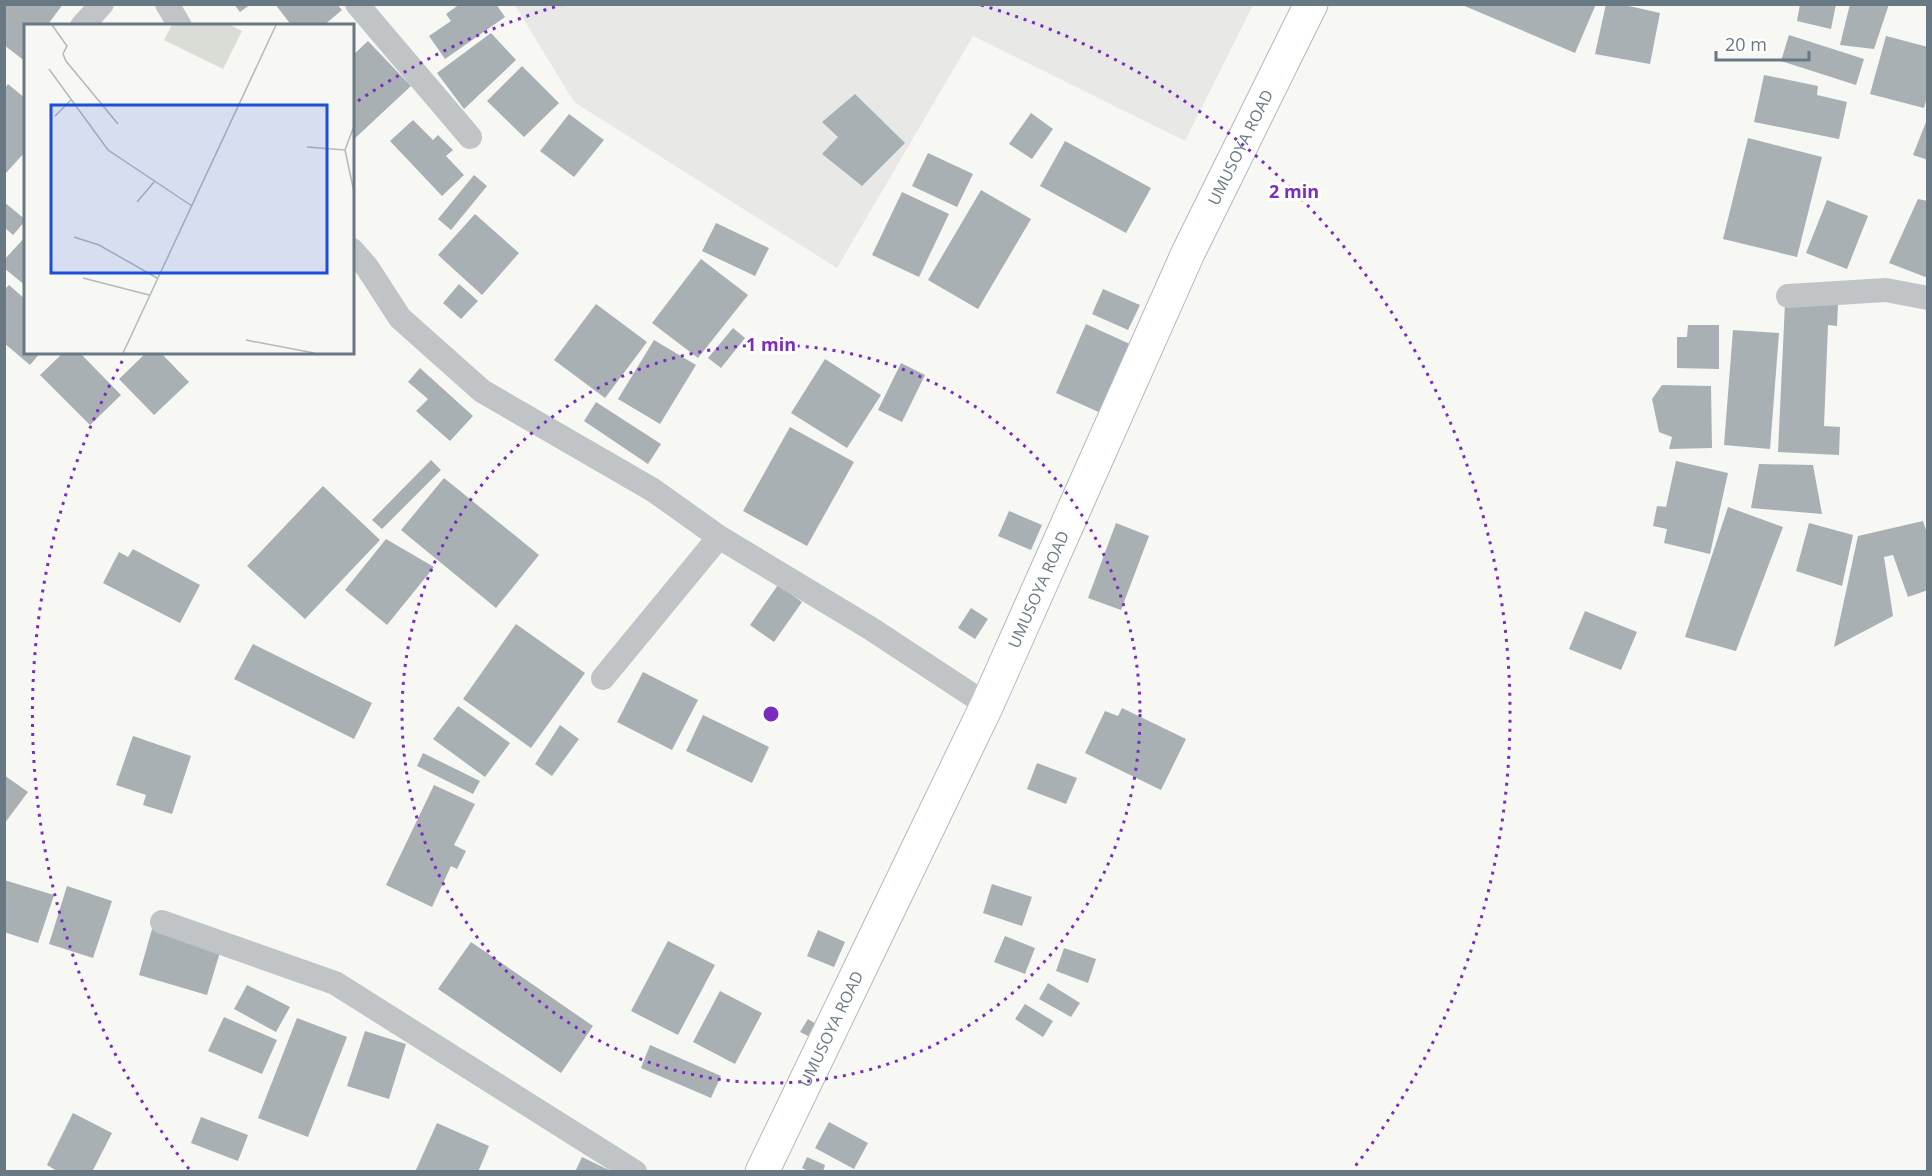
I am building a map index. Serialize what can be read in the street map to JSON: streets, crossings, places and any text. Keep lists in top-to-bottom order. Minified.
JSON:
{"streets":{"main road":["UMUSOYA ROAD"]},"scale_bar":"20 m","rings":["2 min","1 min"]}
